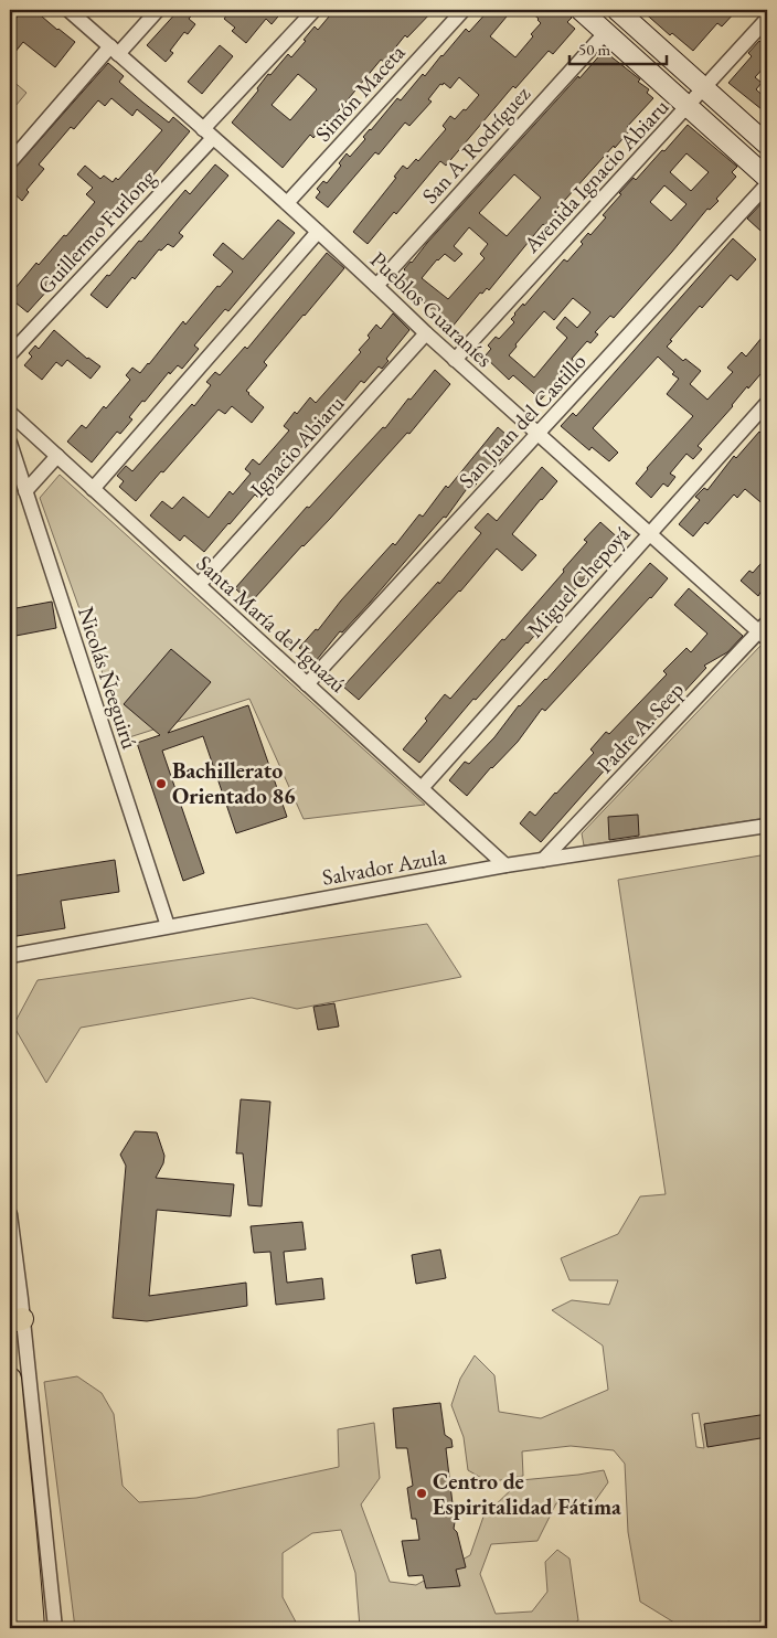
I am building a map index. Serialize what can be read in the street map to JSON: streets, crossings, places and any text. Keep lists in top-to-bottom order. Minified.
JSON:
{"streets":{"street":["Simón Maceta","San A. Rodríguez","Avenida Ignacio Abiaru","Guillermo Furlong","Pueblos Guaraníes","San Juan del Castillo","Ignacio Abiaru","Miguel Chepoyá","Santa María del Iguazú","Nicolás Ñeeguirú","Padre A. Seep","Salvador Azula"]},"crossings":[["Simón Maceta","Pueblos Guaraníes"],["San A. Rodríguez","Pueblos Guaraníes"],["Avenida Ignacio Abiaru","Pueblos Guaraníes"],["Guillermo Furlong","Pueblos Guaraníes"],["Pueblos Guaraníes","San Juan del Castillo"],["Pueblos Guaraníes","Ignacio Abiaru"],["Pueblos Guaraníes","Miguel Chepoyá"],["Pueblos Guaraníes","Padre A. Seep"],["San Juan del Castillo","Santa María del Iguazú"],["Ignacio Abiaru","Santa María del Iguazú"],["Miguel Chepoyá","Santa María del Iguazú"],["Santa María del Iguazú","Salvador Azula"],["Nicolás Ñeeguirú","Salvador Azula"],["Padre A. Seep","Salvador Azula"]],"places":["Bachillerato Orientado 86","Centro de Espiritalidad Fátima"],"scale_bar":"50 m"}
